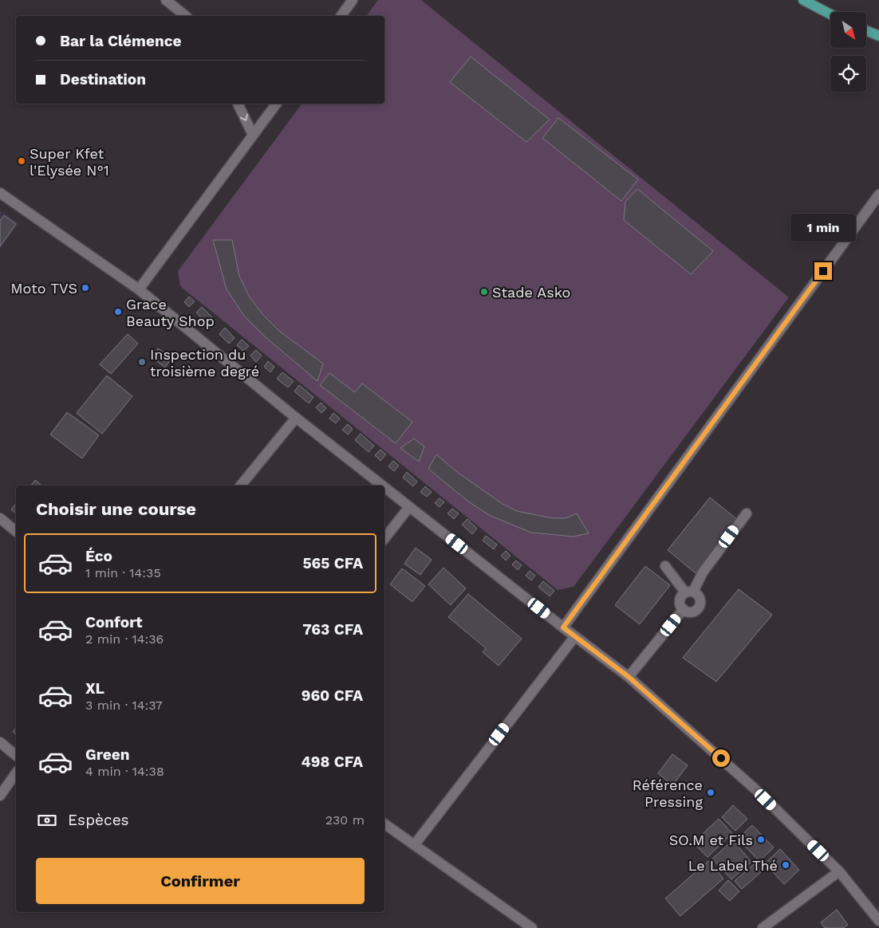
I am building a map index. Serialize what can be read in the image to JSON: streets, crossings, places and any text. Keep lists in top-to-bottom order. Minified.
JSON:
{"places":["Super Kfet l'Elysée N°1","Moto TVS","Stade Asko","Grace Beauty Shop","Inspection du troisième degré","Référence Pressing","SO.M et Fils","Le Label Thé"],"north":"bottom right","page":{"banner":["Bar la Clémence","Destination"],"bubble":"1 min","heading":"Choisir une course","list":[{"name":"Éco","note":"1 min · 14:35","value":"565 CFA"},{"name":"Confort","note":"2 min · 14:36","value":"763 CFA"},{"name":"XL","note":"3 min · 14:37","value":"960 CFA"},{"name":"Green","note":"4 min · 14:38","value":"498 CFA"}],"pay":["Espèces","230 m"],"buttons":"Confirmer"}}
